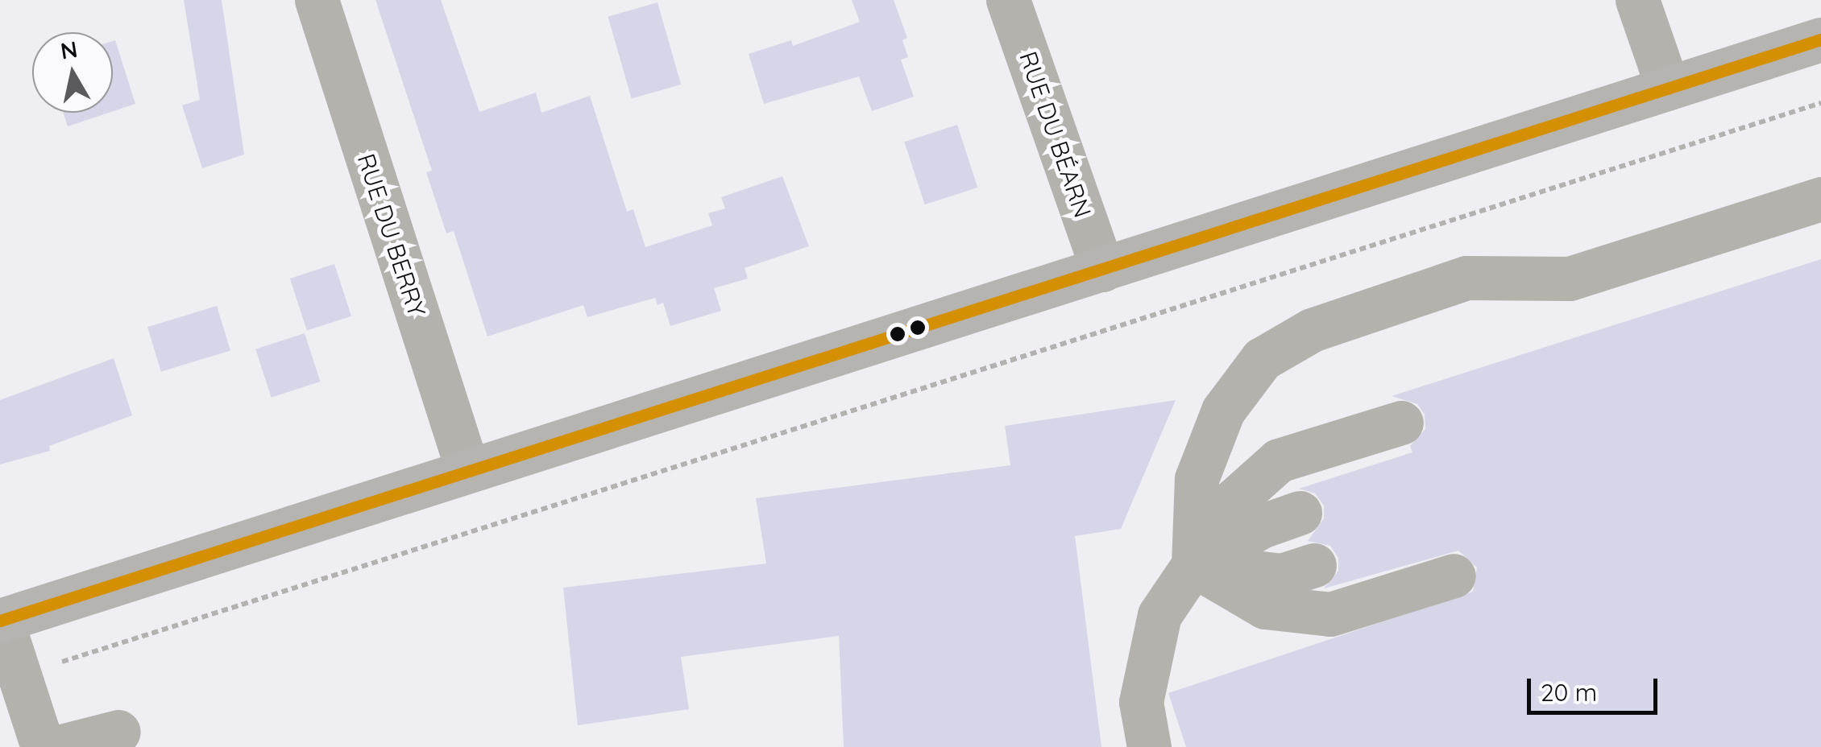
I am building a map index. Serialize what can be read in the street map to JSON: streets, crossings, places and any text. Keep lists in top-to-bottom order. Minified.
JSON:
{"streets":{"street":["RUE DU BÉARN","RUE DU BERRY"]},"scale_bar":"20 m","north":"top"}
